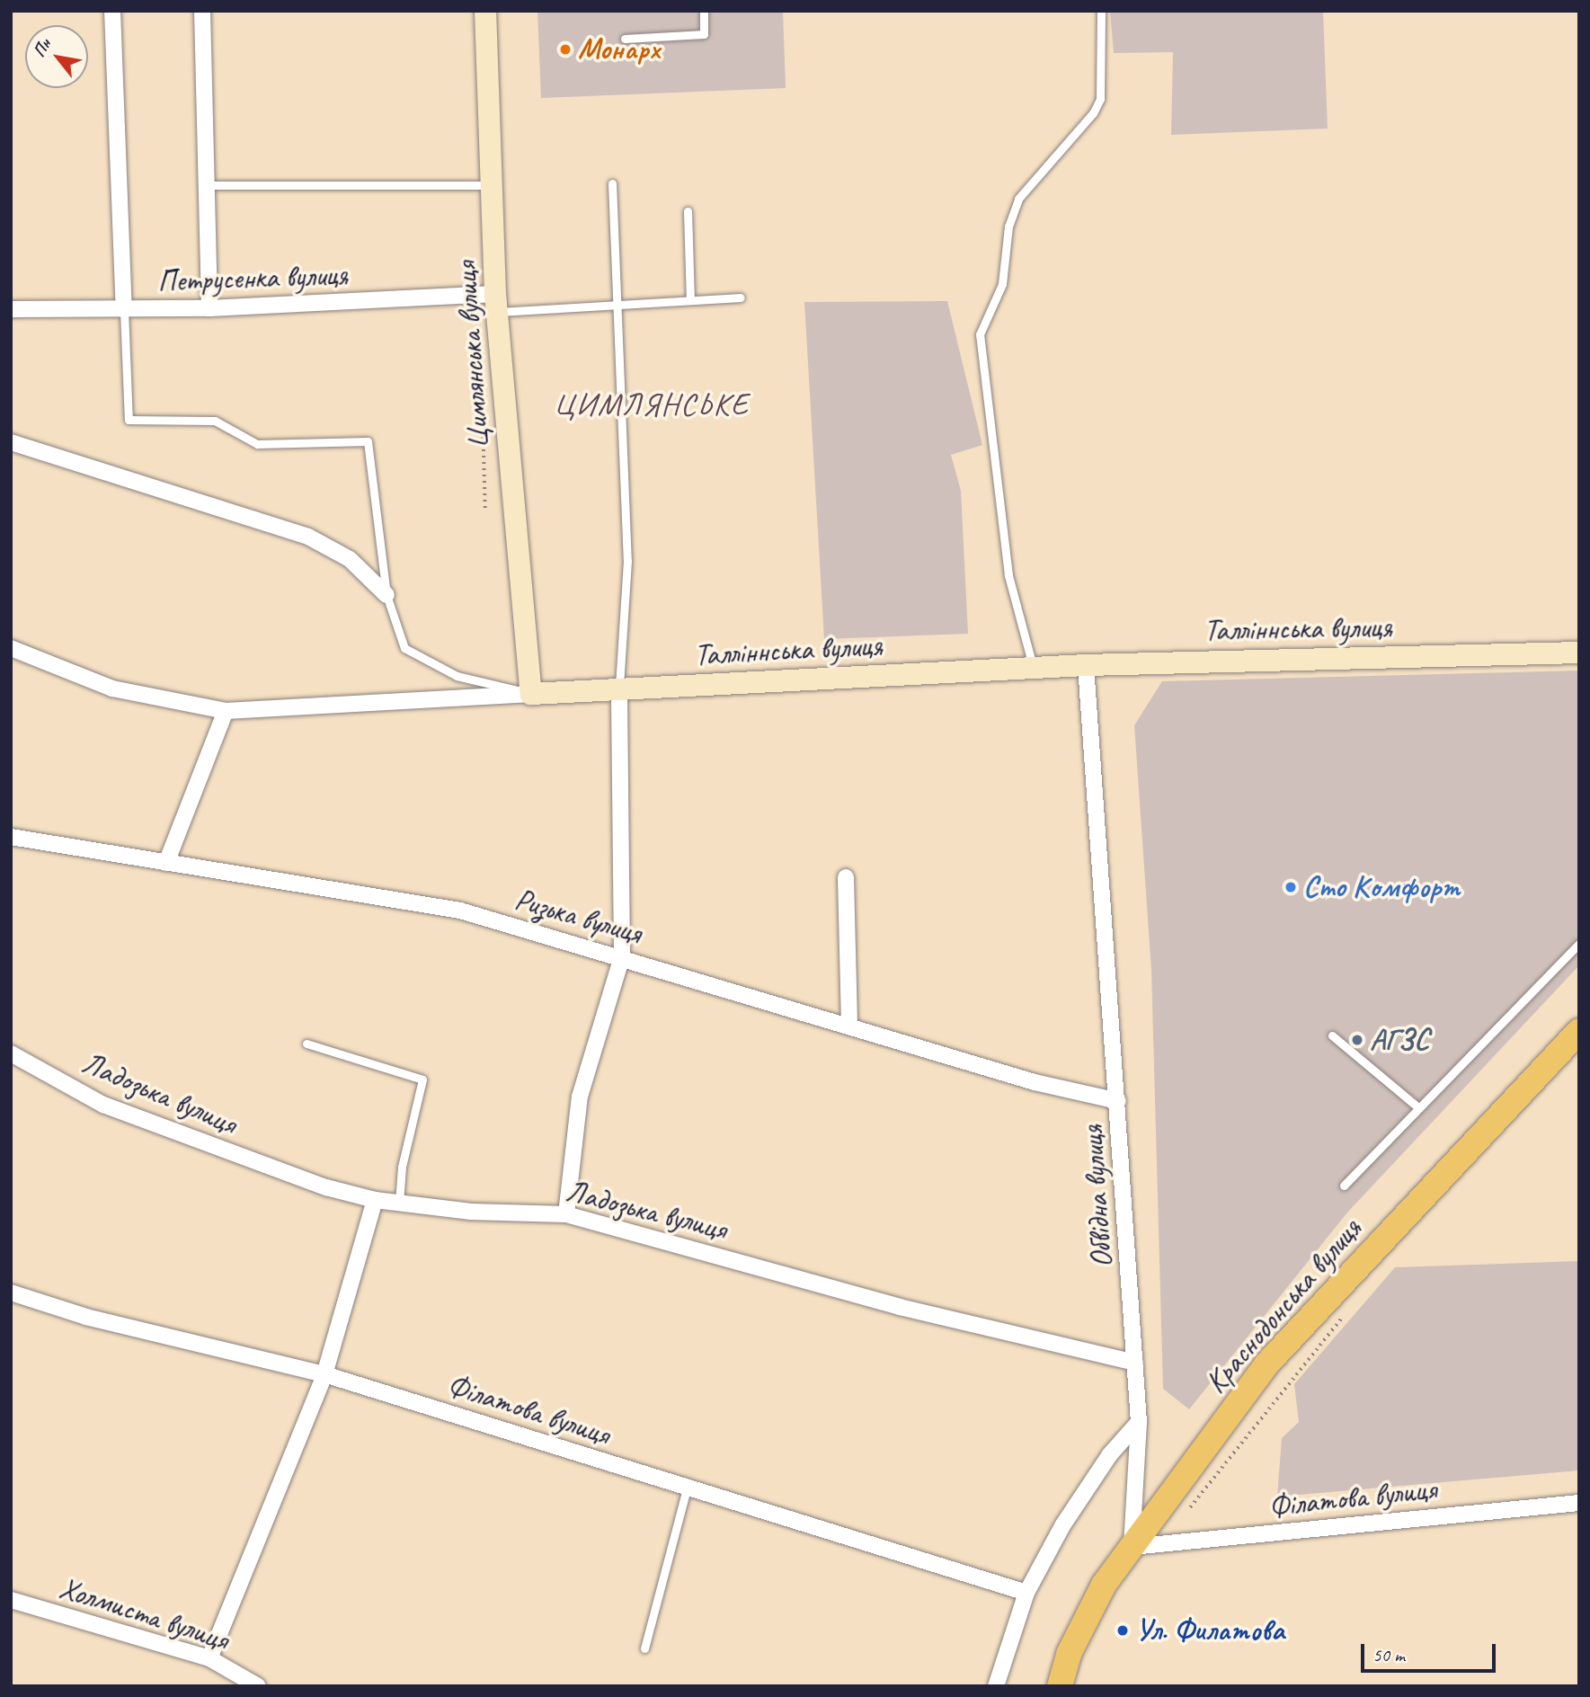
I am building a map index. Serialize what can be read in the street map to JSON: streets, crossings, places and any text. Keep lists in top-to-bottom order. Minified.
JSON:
{"streets":{"main road":["Краснодонська вулиця"],"street":["Петрусенка вулиця","Цимлянська вулиця","Талліннська вулиця","Ризька вулиця","Ладозька вулиця","Обвідна вулиця","Філатова вулиця","Холмиста вулиця"]},"crossings":[["Петрусенка вулиця","Цимлянська вулиця"],["Цимлянська вулиця","Талліннська вулиця"],["Талліннська вулиця","Обвідна вулиця"],["Ризька вулиця","Обвідна вулиця"],["Ладозька вулиця","Обвідна вулиця"],["Обвідна вулиця","Краснодонська вулиця"],["Обвідна вулиця","Філатова вулиця"],["Краснодонська вулиця","Філатова вулиця"]],"districts":["ЦИМЛЯНСЬКЕ"],"places":["Монарх","Сто Комфорт","АГЗС","Ул. Филатова"],"scale_bar":"50 m","north":"top left"}
